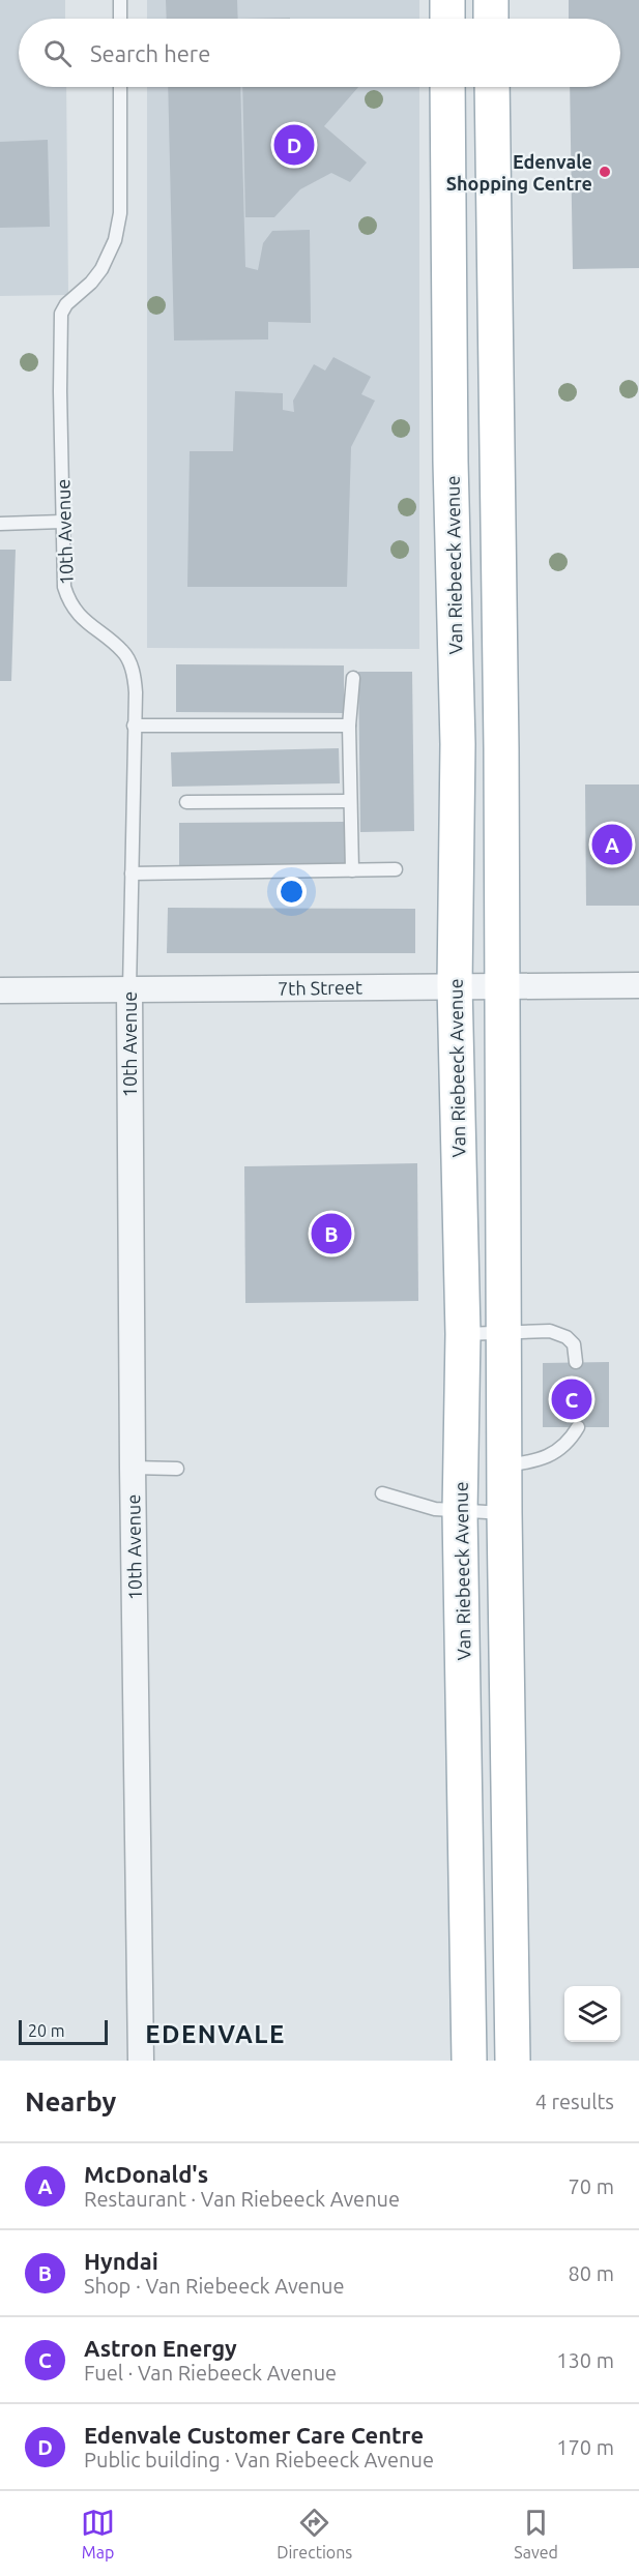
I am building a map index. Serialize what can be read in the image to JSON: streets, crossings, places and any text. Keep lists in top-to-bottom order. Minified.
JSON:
{"streets":{"main road":["Van Riebeeck Avenue"],"street":["10th Avenue","7th Street"]},"crossings":[["10th Avenue","7th Street"],["Van Riebeeck Avenue","7th Street"]],"districts":["EDENVALE"],"places":["Edenvale Shopping Centre"],"scale_bar":"20 m","page":{"search":"Search here","pins":["D","A","B","C"],"scale":"20 m","heading":["Nearby","4 results"],"list":[{"mark":"A","name":"McDonald's","note":"Restaurant · Van Riebeeck Avenue","value":"70 m"},{"mark":"B","name":"Hyndai","note":"Shop · Van Riebeeck Avenue","value":"80 m"},{"mark":"C","name":"Astron Energy","note":"Fuel · Van Riebeeck Avenue","value":"130 m"},{"mark":"D","name":"Edenvale Customer Care Centre","note":"Public building · Van Riebeeck Avenue","value":"170 m"}],"nav":["Map","Directions","Saved"]}}
